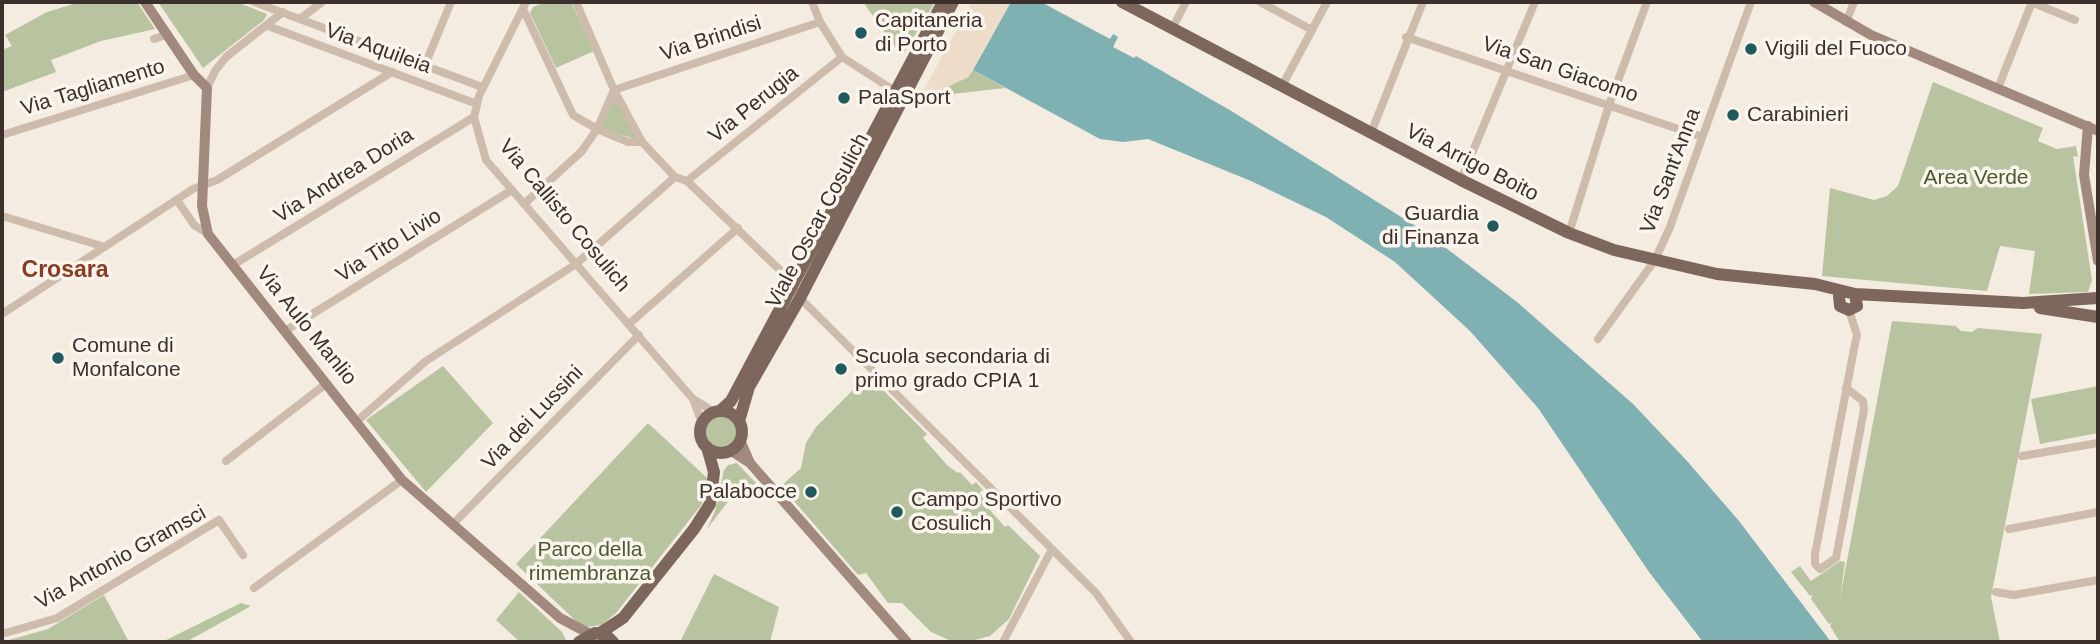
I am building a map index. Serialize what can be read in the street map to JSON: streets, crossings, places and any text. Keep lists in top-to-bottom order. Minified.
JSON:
{"streets":{"main road":["Via Arrigo Boito","Via Callisto Cosulich","Viale Oscar Cosulich"],"street":["Via Brindisi","Via Aquileia","Via San Giacomo","Via Tagliamento","Via Perugia","Via Sant'Anna","Via Andrea Doria","Via Tito Livio","Via Aulo Manlio","Via dei Lussini","Via Antonio Gramsci"]},"crossings":[["Via Aquileia","Via Callisto Cosulich"],["Via Aquileia","Via Aulo Manlio"],["Via San Giacomo","Via Sant'Anna"],["Via Arrigo Boito","Via Sant'Anna"],["Via Andrea Doria","Via Callisto Cosulich"],["Via Andrea Doria","Via Aulo Manlio"],["Via Callisto Cosulich","Viale Oscar Cosulich"],["Via Callisto Cosulich","Via Tito Livio"],["Via Callisto Cosulich","Via dei Lussini"],["Via Tito Livio","Via Aulo Manlio"],["Via Aulo Manlio","Via dei Lussini"]],"districts":["Crosara"],"parks":["Area Verde","Parco della rimembranza"],"places":["Capitaneria di Porto","Vigili del Fuoco","PalaSport","Carabinieri","Guardia di Finanza","Comune di Monfalcone","Scuola secondaria di primo grado CPIA 1","Palabocce","Campo Sportivo Cosulich"]}
